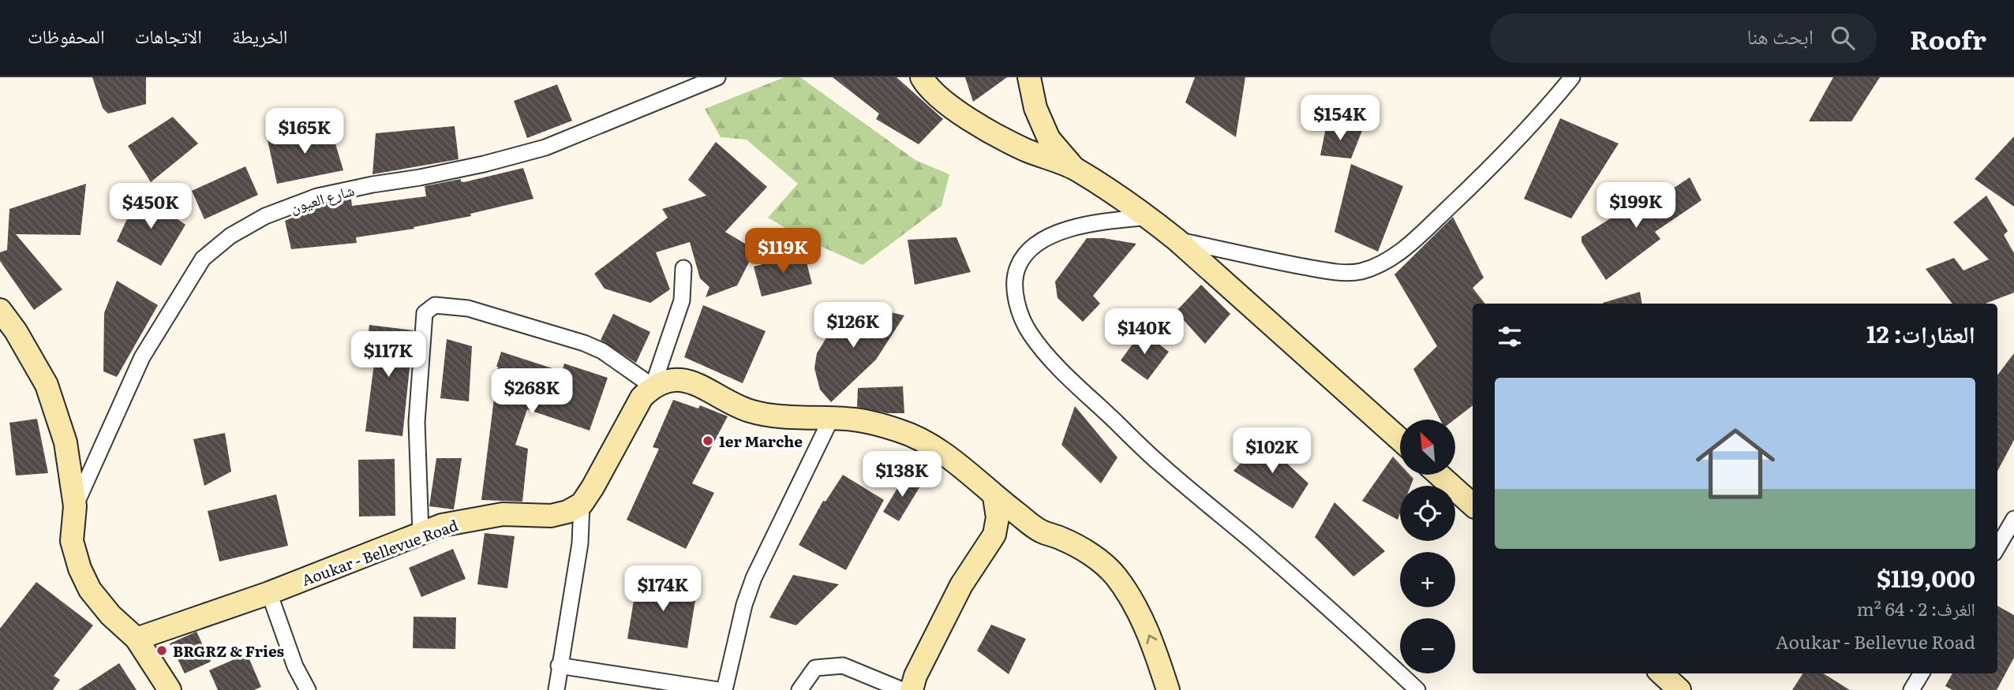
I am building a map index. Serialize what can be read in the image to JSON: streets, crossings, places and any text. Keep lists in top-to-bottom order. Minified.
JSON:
{"streets":{"street":["شارع العيون","Aoukar - Bellevue Road"]},"places":["1er Marche","BRGRZ & Fries"],"north":"top left","page":{"header":"Roofr","search":"ابحث هنا","nav":["الخريطة","الاتجاهات","المحفوظات"],"price":["$154K","$165K","$199K","$450K","$119K","$126K","$140K","$117K","$268K","$102K","$138K","$174K"],"heading":"العقارات: 12","list":[{"name":"$119,000","note":"الغرف: 2 · 64 m² · Aoukar - Bellevue Road"}],"map_buttons":["+","−"]}}
